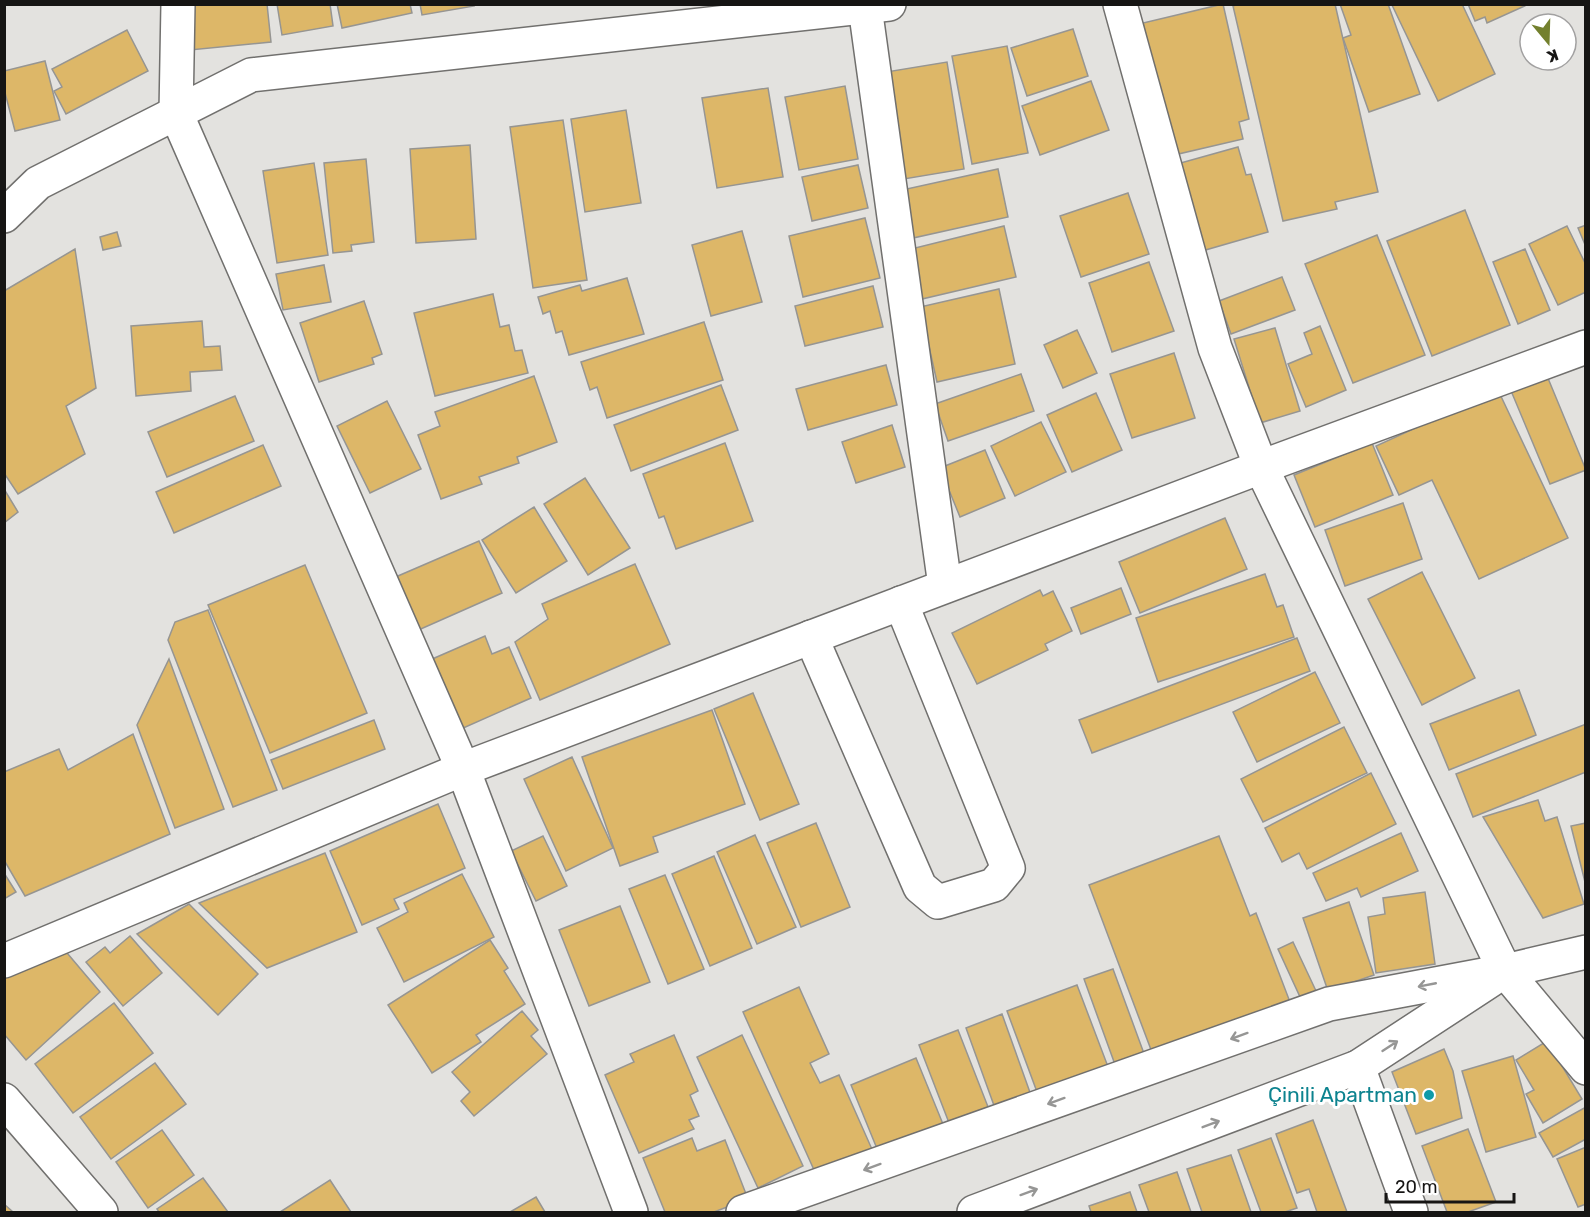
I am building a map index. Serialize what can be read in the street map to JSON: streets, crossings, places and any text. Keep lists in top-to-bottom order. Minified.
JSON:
{"places":["Çinili Apartman"],"scale_bar":"20 m","north":"bottom"}
